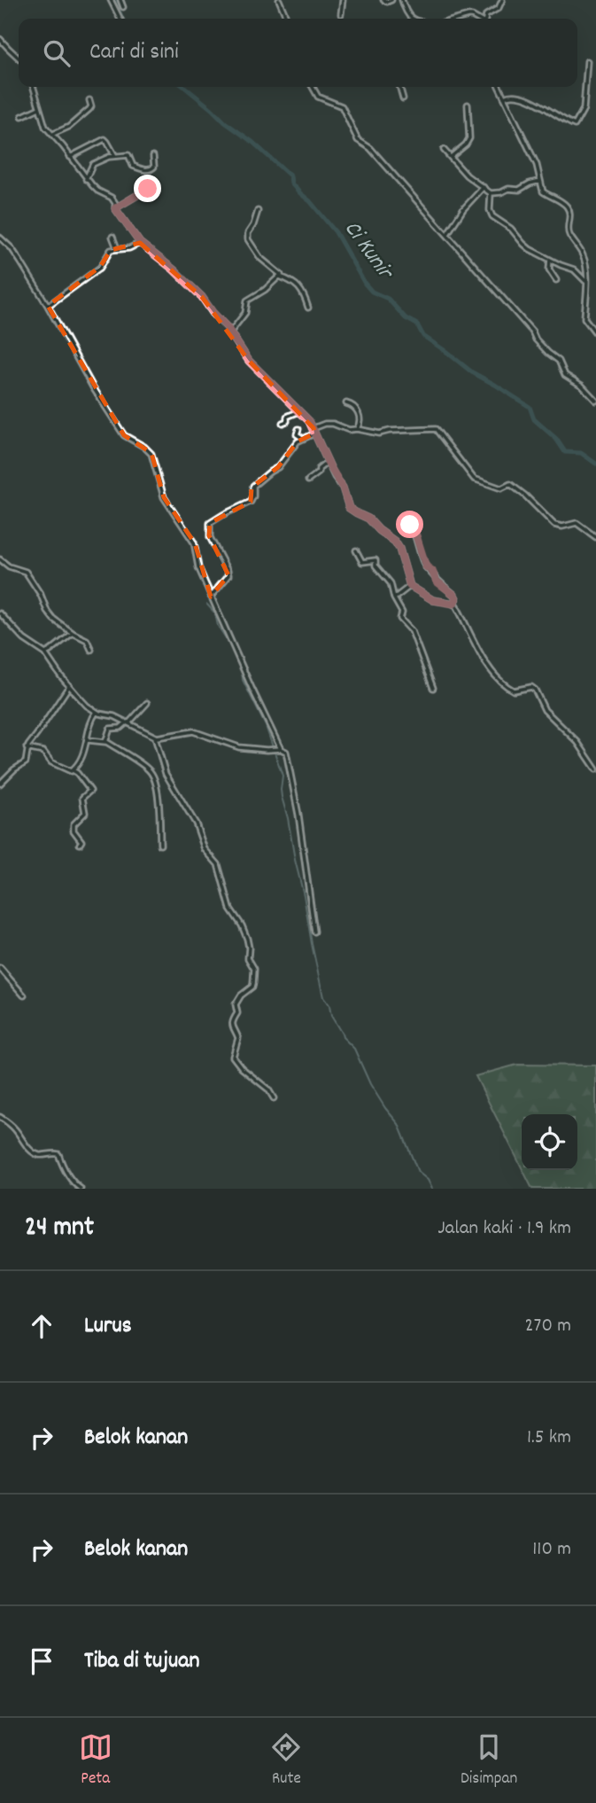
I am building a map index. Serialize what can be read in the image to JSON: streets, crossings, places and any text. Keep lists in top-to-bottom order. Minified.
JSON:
{"water":["Ci Kunir"],"page":{"search":"Cari di sini","heading":["24 mnt","Jalan kaki · 1.9 km"],"list":[["Lurus","270 m"],["Belok kanan","1.5 km"],["Belok kanan","110 m"],"Tiba di tujuan"],"nav":["Peta","Rute","Disimpan"]}}
